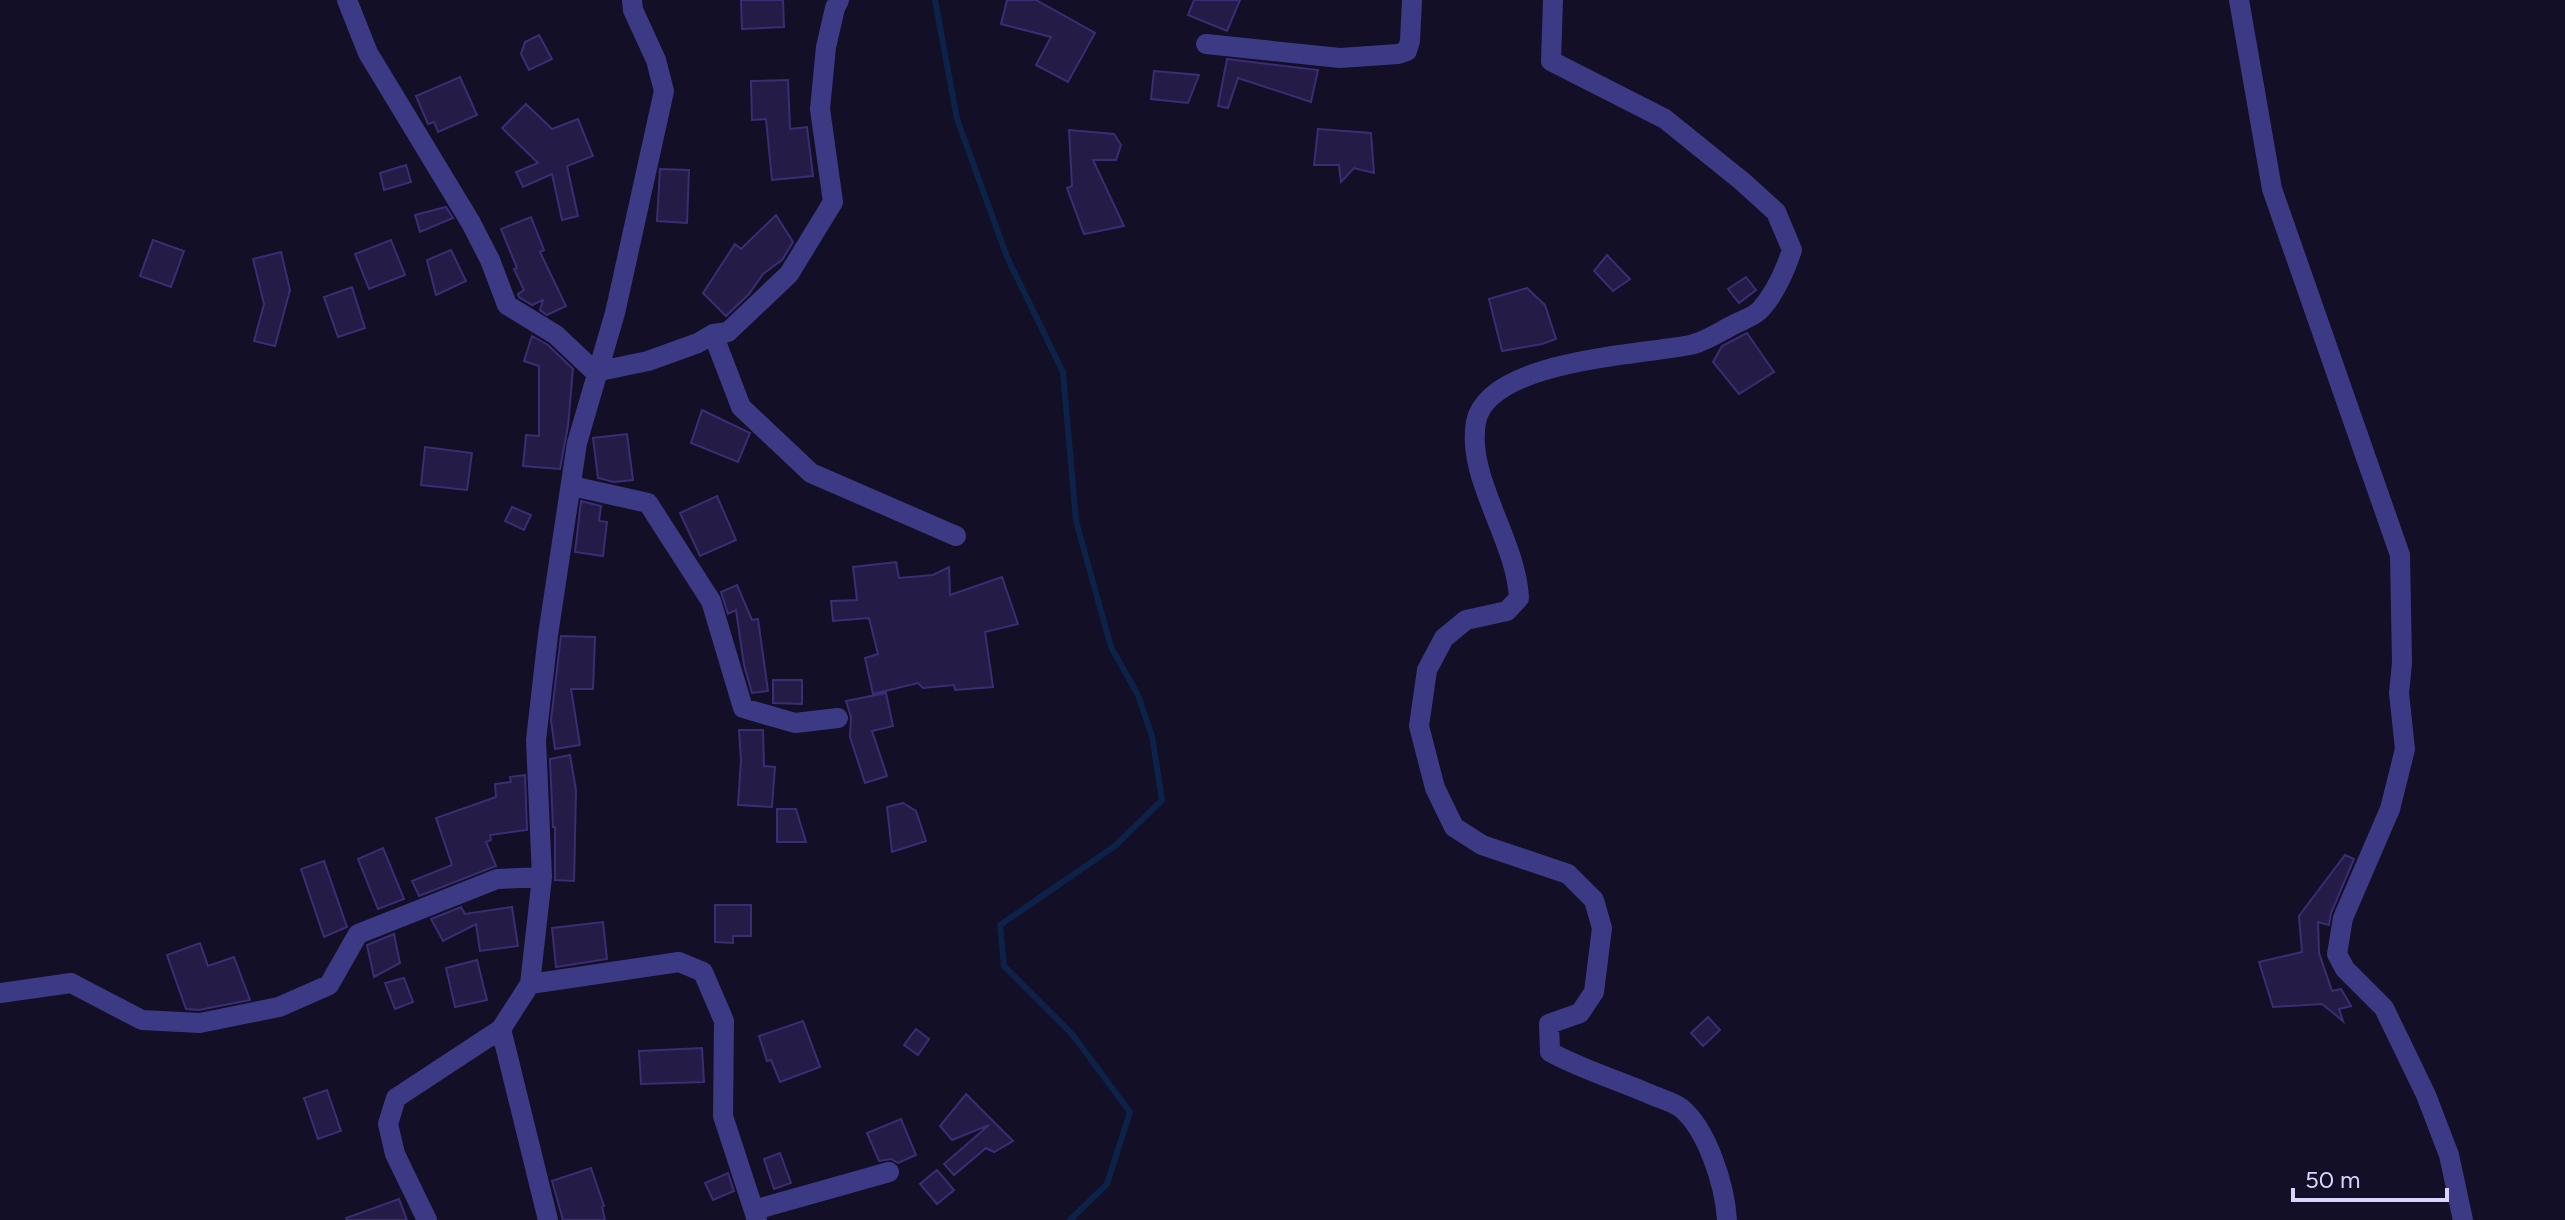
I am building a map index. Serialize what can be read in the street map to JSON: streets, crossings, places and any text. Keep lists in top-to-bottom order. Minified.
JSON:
{"scale_bar":"50 m"}
